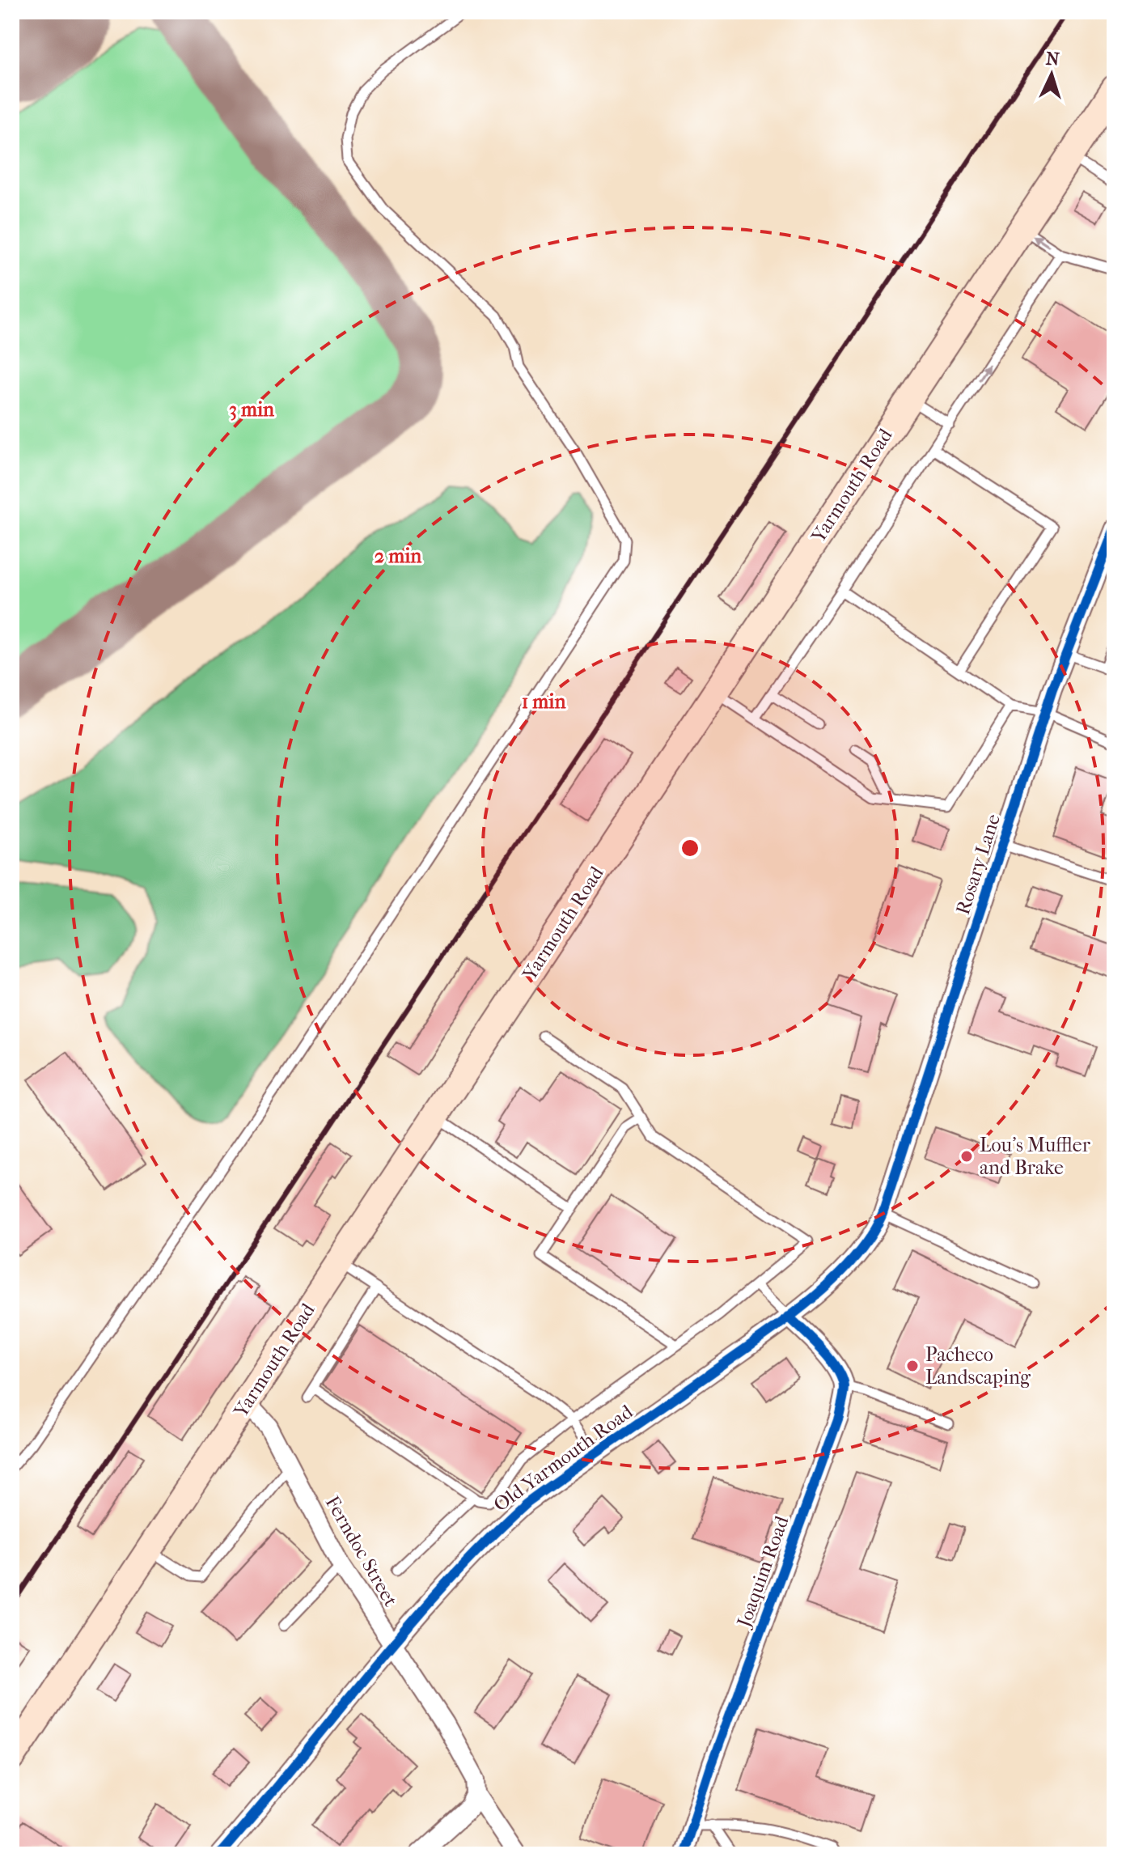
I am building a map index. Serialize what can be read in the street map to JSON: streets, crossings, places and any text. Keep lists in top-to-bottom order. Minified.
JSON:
{"streets":{"main road":["Yarmouth Road"],"street":["Rosary Lane","Old Yarmouth Road","Ferndoc Street","Joaquim Road"]},"crossings":[["Yarmouth Road","Ferndoc Street"],["Rosary Lane","Old Yarmouth Road"],["Old Yarmouth Road","Ferndoc Street"]],"places":["Lou's Muffler and Brake","Pacheco Landscaping"],"north":"top","rings":["3 min","2 min","1 min"]}
